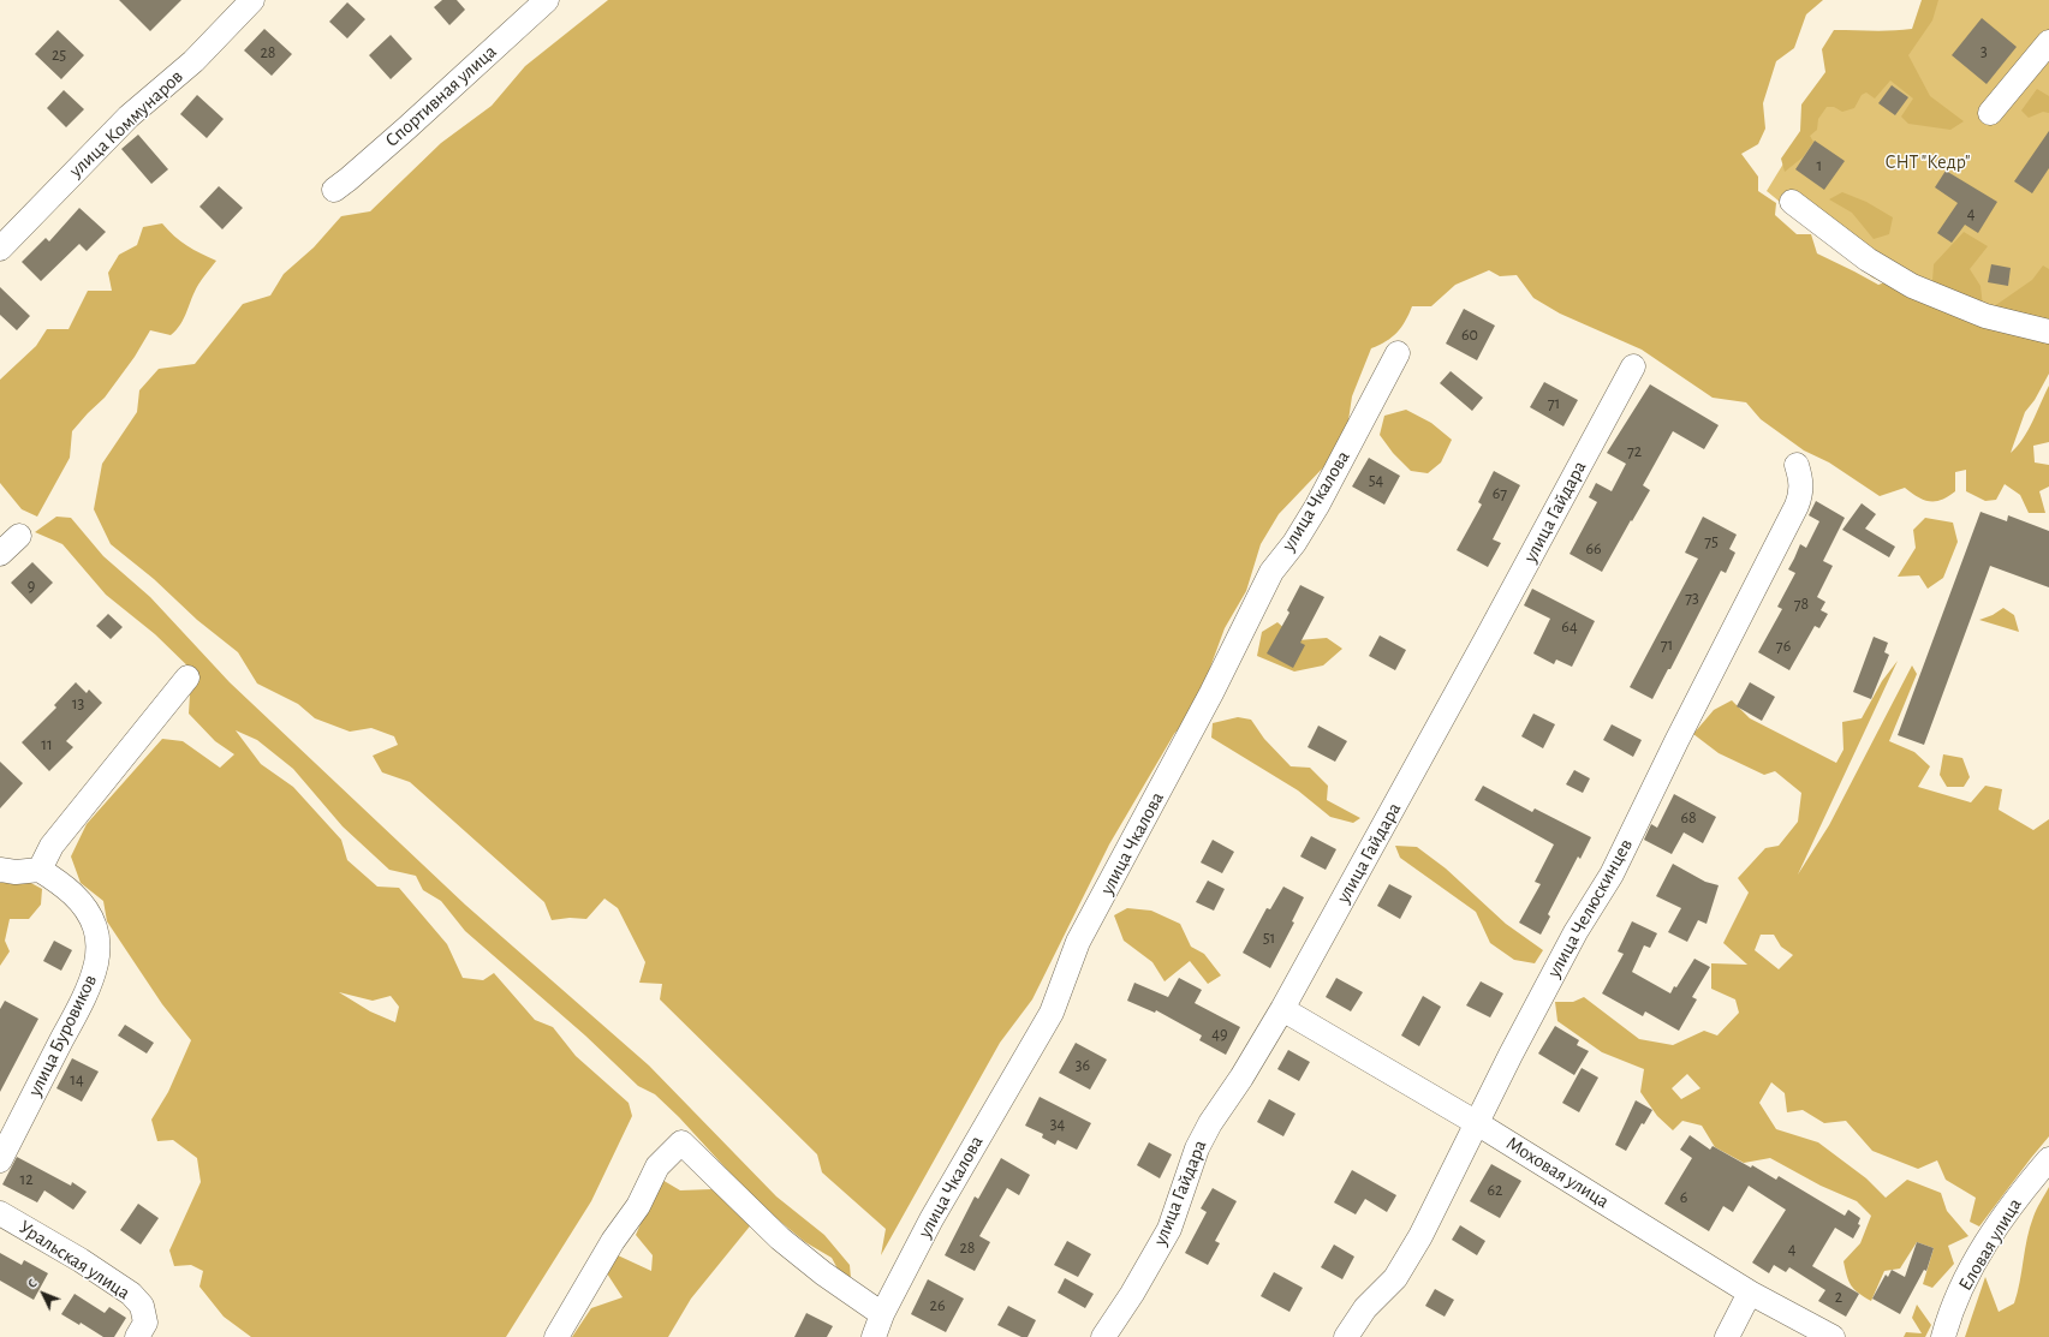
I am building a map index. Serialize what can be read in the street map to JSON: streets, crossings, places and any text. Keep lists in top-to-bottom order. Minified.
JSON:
{"streets":{"street":["Спортивная улица","улица Коммунаров","улица Чкалова","улица Гайдара","улица Челюскинцев","улица Буровиков","Моховая улица","Еловая улица","Уральская улица"]},"crossings":[["улица Гайдара","Моховая улица"],["улица Челюскинцев","Моховая улица"]],"parks":["СНТ \"Кедр\""],"house_numbers":["3","28","25","1","4","60","71","72","54","67","75","66","9","73","78","64","71","76","13","11","68","51","49","36","14","34","12","62","6","28","4","2","26"],"north":"top left"}
